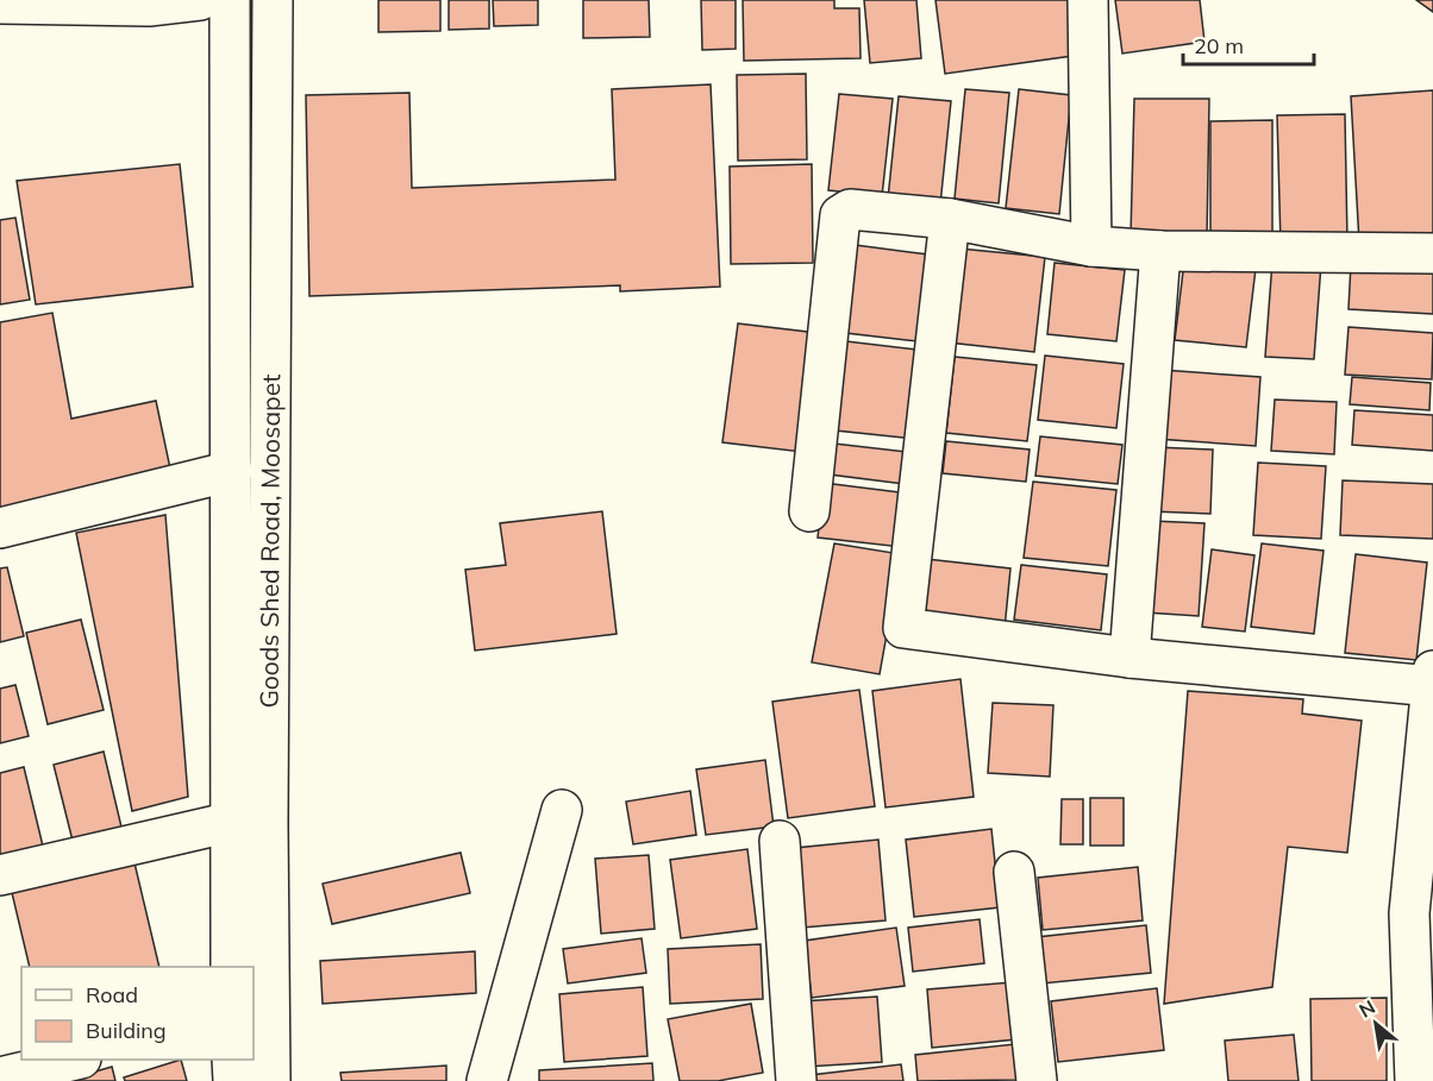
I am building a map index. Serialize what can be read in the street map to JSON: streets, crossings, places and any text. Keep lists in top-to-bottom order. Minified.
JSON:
{"streets":{"street":["Goods Shed Road, Moosapet"]},"legend":["Road","Building"],"scale_bar":"20 m","north":"top left"}
